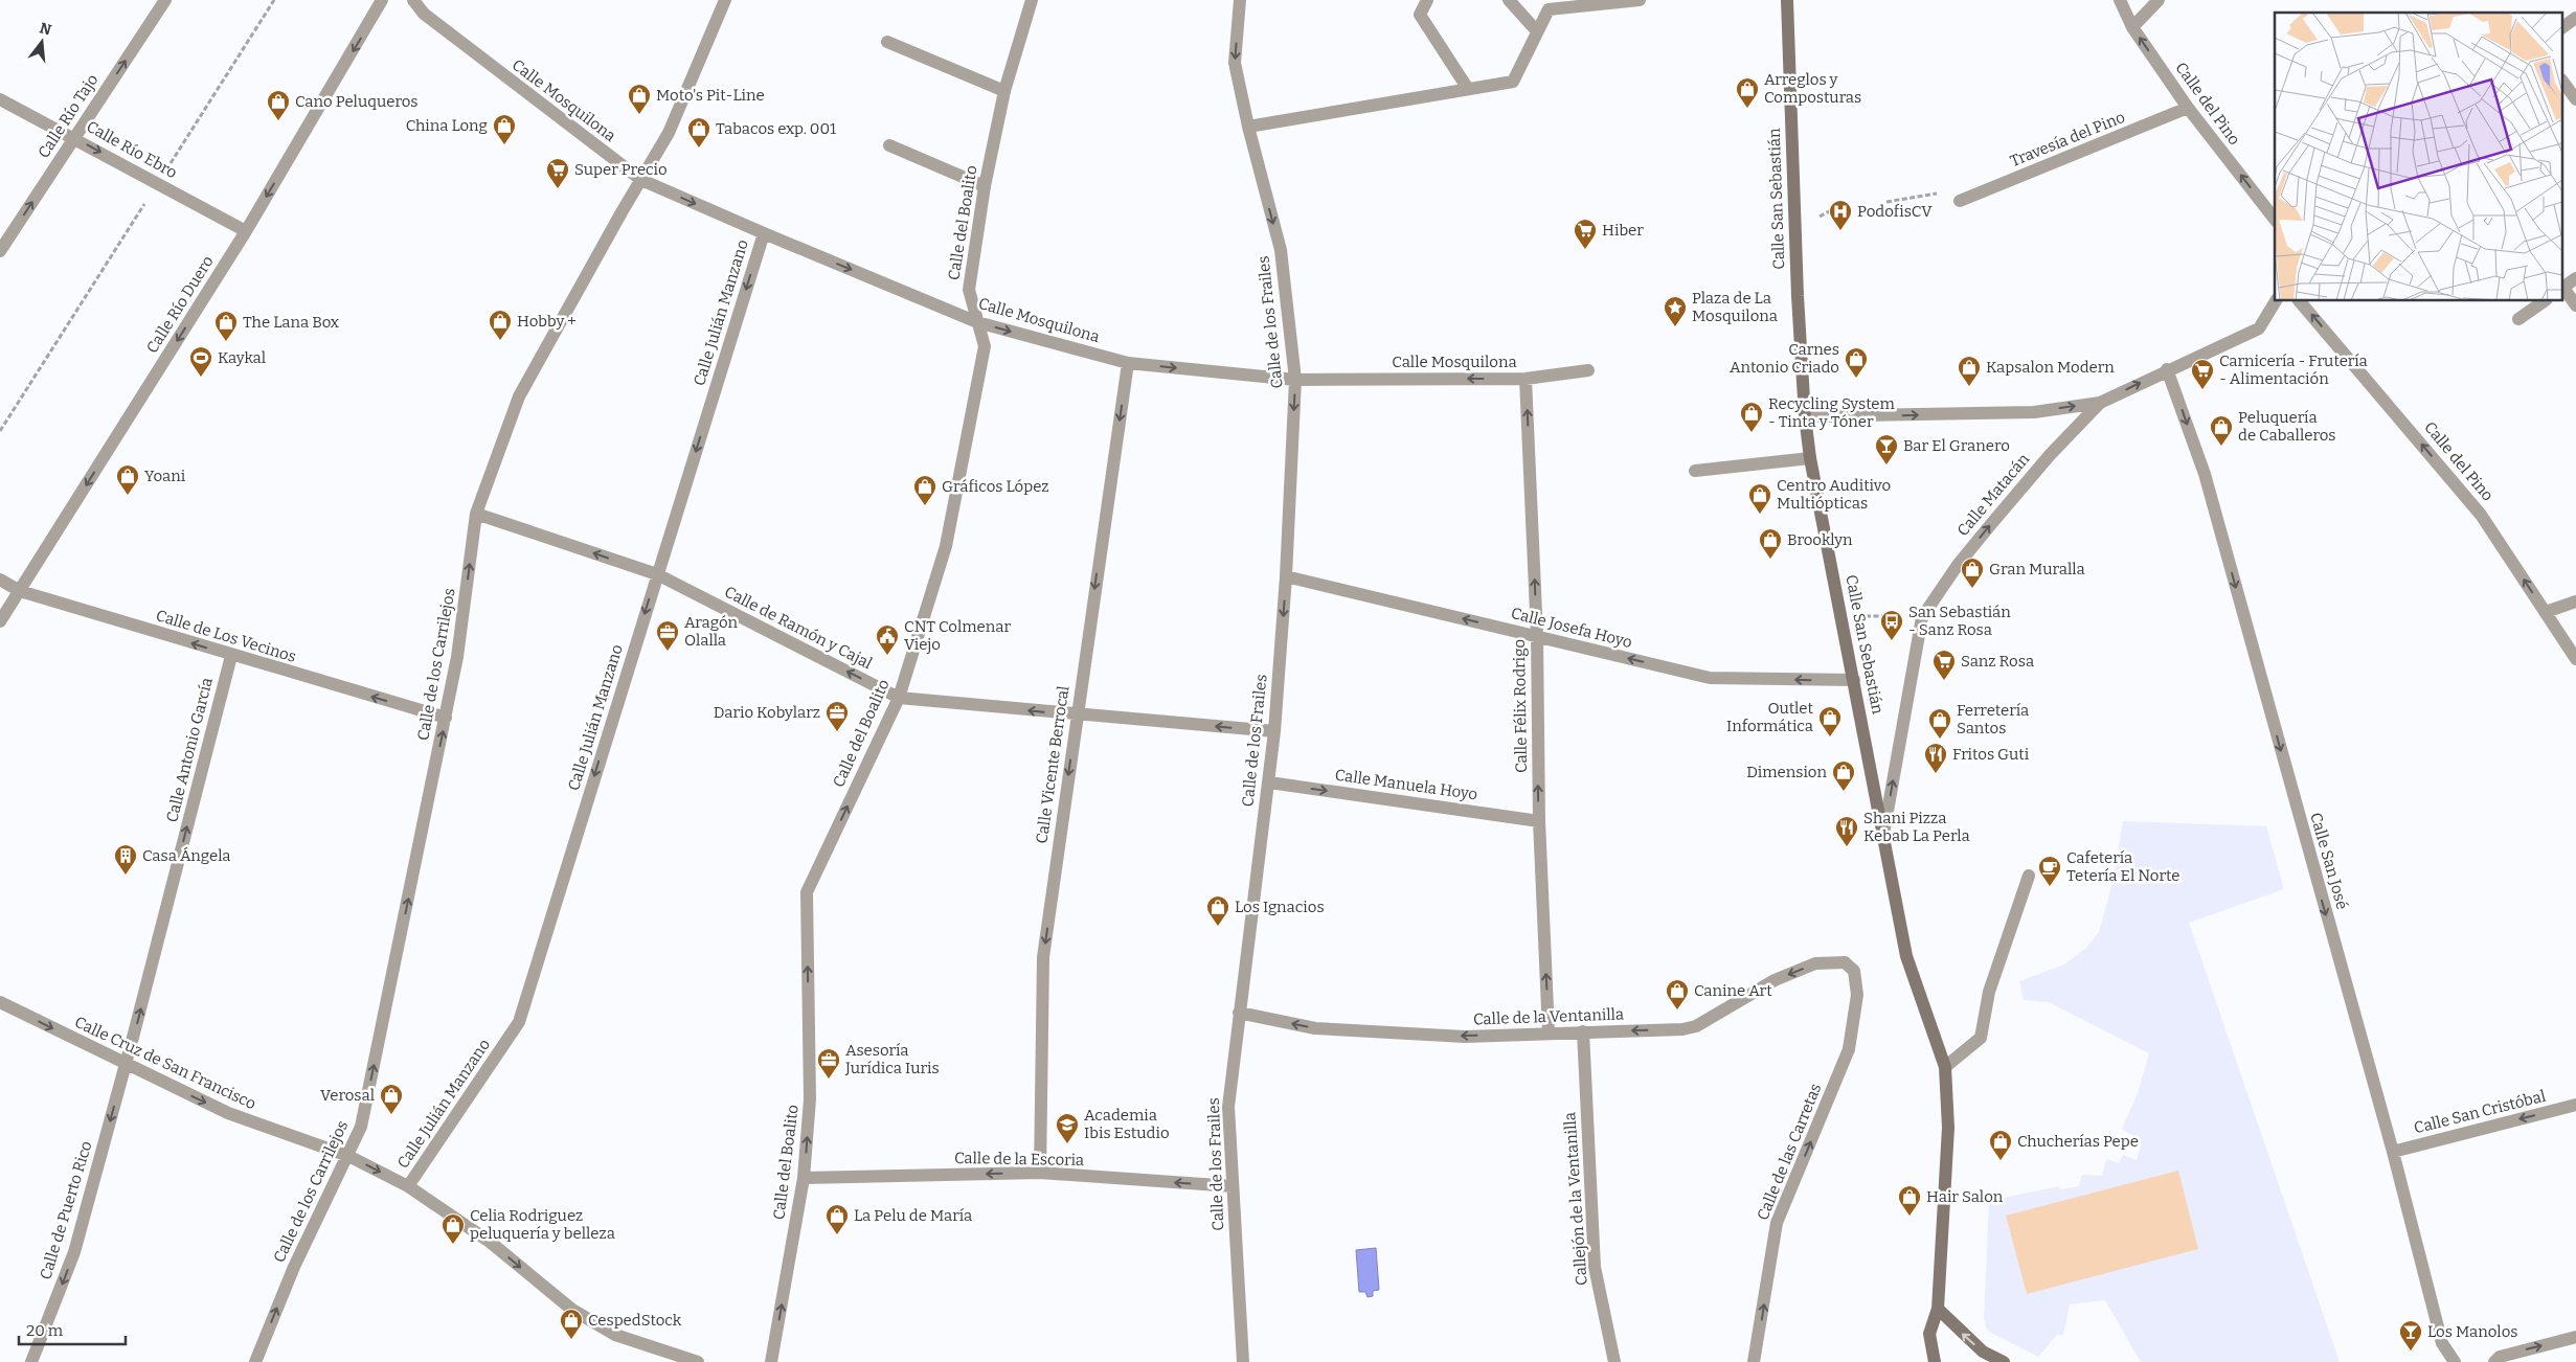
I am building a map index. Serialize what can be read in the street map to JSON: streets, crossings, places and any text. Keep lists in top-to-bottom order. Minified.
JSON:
{"streets":{"street":["Calle Mosquilona","Calle del Pino","Calle Río Tajo","Travesía del Pino","Calle Río Ebro","Calle San Sebastián","Calle del Boalito","Calle Río Duero","Calle Julián Manzano","Calle de los Frailes","Calle Matacán","Calle de Ramón y Cajal","Calle Josefa Hoyo","Calle de Los Vecinos","Calle de los Carrilejos","Calle Félix Rodrigo","Calle Antonio García","Calle Vicente Berrocal","Calle Manuela Hoyo","Calle San José","Calle de la Ventanilla","Calle Cruz de San Francisco","Calle San Cristóbal","Calle de las Carretas","Calle de la Escoria","Callejón de la Ventanilla","Calle de Puerto Rico"]},"crossings":[["Calle Mosquilona","Calle del Boalito"],["Calle Mosquilona","Calle Julián Manzano"],["Calle Mosquilona","Calle de los Frailes"],["Calle Mosquilona","Calle de los Carrilejos"],["Calle Mosquilona","Calle Félix Rodrigo"],["Calle Mosquilona","Calle Vicente Berrocal"],["Calle del Pino","Travesía del Pino"],["Calle Río Tajo","Calle Río Ebro"],["Calle Río Ebro","Calle Río Duero"],["Calle San Sebastián","Calle Matacán"],["Calle San Sebastián","Calle Josefa Hoyo"],["Calle del Boalito","Calle de Ramón y Cajal"],["Calle del Boalito","Calle de la Escoria"],["Calle Río Duero","Calle de Los Vecinos"],["Calle Julián Manzano","Calle de Ramón y Cajal"],["Calle Julián Manzano","Calle Cruz de San Francisco"],["Calle de los Frailes","Calle de Ramón y Cajal"],["Calle de los Frailes","Calle Josefa Hoyo"],["Calle de los Frailes","Calle Manuela Hoyo"],["Calle de los Frailes","Calle de la Ventanilla"],["Calle de los Frailes","Calle de la Escoria"],["Calle Matacán","Calle San José"],["Calle de Ramón y Cajal","Calle de los Carrilejos"],["Calle de Ramón y Cajal","Calle Vicente Berrocal"],["Calle Josefa Hoyo","Calle Félix Rodrigo"],["Calle de Los Vecinos","Calle de los Carrilejos"],["Calle de Los Vecinos","Calle Antonio García"],["Calle de los Carrilejos","Calle Cruz de San Francisco"],["Calle Félix Rodrigo","Calle Manuela Hoyo"],["Calle Félix Rodrigo","Calle de la Ventanilla"],["Calle Antonio García","Calle Cruz de San Francisco"],["Calle Antonio García","Calle de Puerto Rico"],["Calle Vicente Berrocal","Calle de la Escoria"],["Calle San José","Calle San Cristóbal"],["Calle de la Ventanilla","Calle de las Carretas"],["Calle de la Ventanilla","Callejón de la Ventanilla"],["Calle Cruz de San Francisco","Calle de Puerto Rico"]],"one_way":["Calle del Pino","Calle Río Tajo","Calle del Boalito","Calle Río Duero","Calle Julián Manzano","Calle de los Frailes","Calle Matacán","Calle de Ramón y Cajal","Calle Josefa Hoyo","Calle de Los Vecinos","Calle de los Carrilejos","Calle Félix Rodrigo","Calle Antonio García","Calle Vicente Berrocal","Calle Manuela Hoyo","Calle San José","Calle de la Ventanilla","Calle Cruz de San Francisco","Calle San Cristóbal","Calle de las Carretas","Calle de la Escoria","Calle de Puerto Rico"],"places":{"shop":["Arreglos y Composturas","Moto's Pit-Line","Cano Peluqueros","China Long","Tabacos exp. 001","Hobby +","The Lana Box","Carnes Antonio Criado","Kapsalon Modern","Recycling System - Tinta y Tóner","Peluquería de Caballeros","Yoani","Gráficos López","Centro Auditivo Multiópticas","Brooklyn","Gran Muralla","Outlet Informática","Ferretería Santos","Dimension","Los Ignacios","Canine Art","Verosal","Chucherías Pepe","Hair Salon","La Pelu de María","Celia Rodriguez peluquería y belleza","CespedStock"],"supermarket":["Super Precio","Hiber","Carnicería - Frutería - Alimentación","Sanz Rosa"],"hospital":["PodofisCV"],"place":["Plaza de La Mosquilona"],"sports":["Kaykal"],"bar":["Bar El Granero","Los Manolos"],"bus stop":["San Sebastián - Sanz Rosa"],"office":["Aragón Olalla","Dario Kobylarz","Asesoría Jurídica Iuris"],"public building":["CNT Colmenar Viejo"],"restaurant":["Fritos Guti","Shani Pizza Kebab La Perla"],"building":["Casa Ángela"],"cafe":["Cafetería Tetería El Norte"],"school or university":["Academia Ibis Estudio"]},"scale_bar":"20 m","north":"top"}
